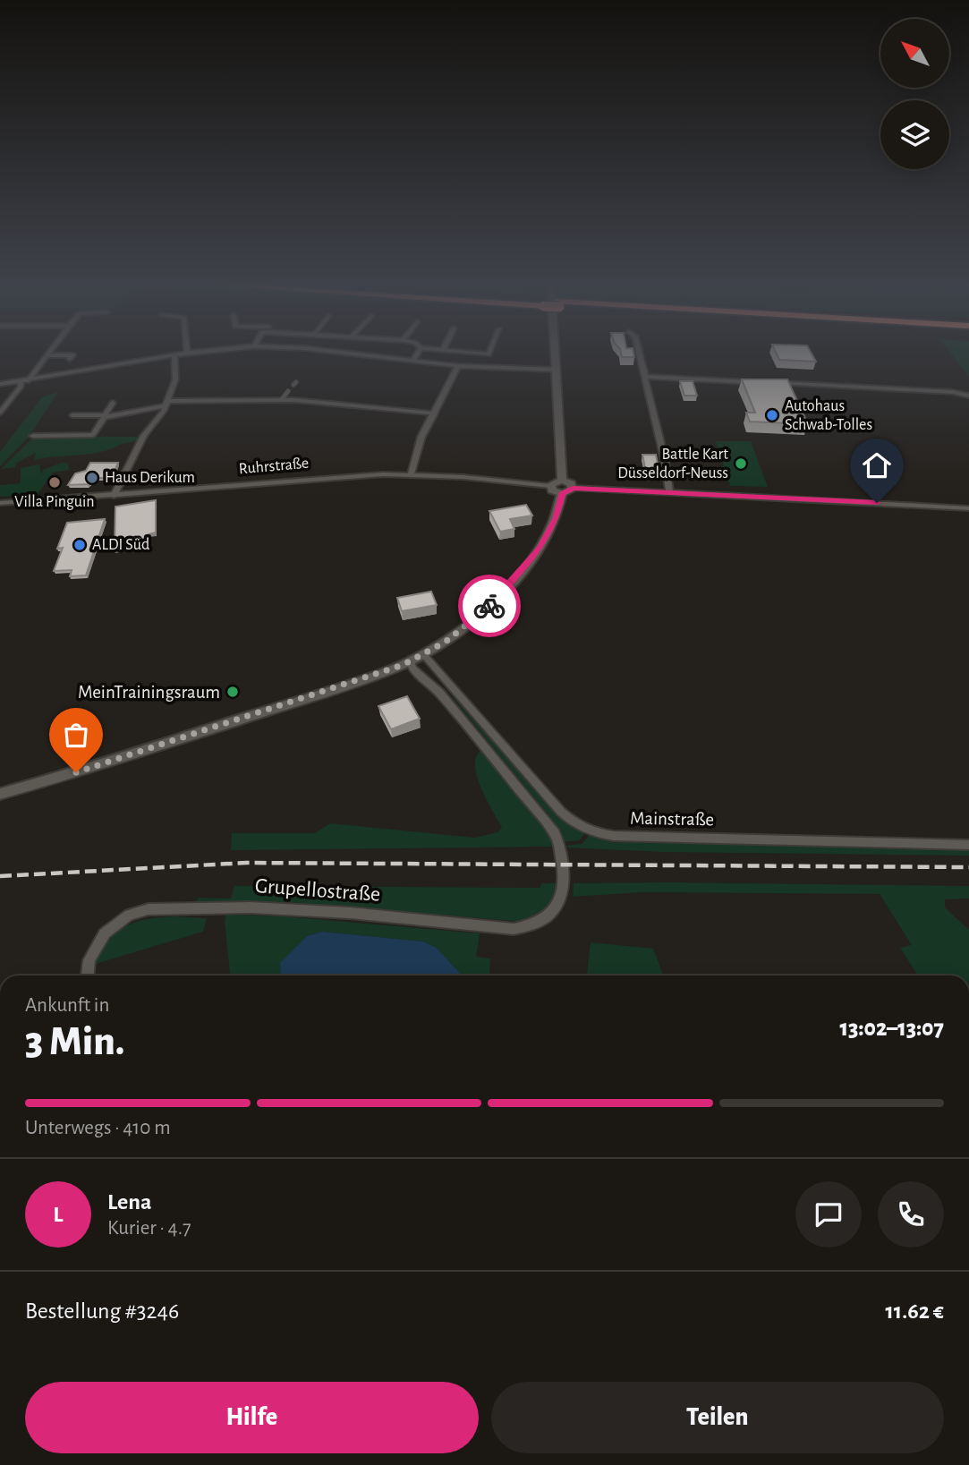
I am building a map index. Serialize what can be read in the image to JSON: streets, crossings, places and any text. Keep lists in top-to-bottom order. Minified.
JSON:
{"streets":{"street":["Ruhrstraße","Mainstraße","Grupellostraße"]},"places":["Autohaus Schwab-Tolles","Battle Kart Düsseldorf-Neuss","Haus Derikum","Villa Pinguin","ALDI Süd","MeinTrainingsraum"],"north":"top left","page":{"heading":["3 Min.","Ankunft in","13:02–13:07"],"panel":["Lena","Kurier · 4.7","Bestellung #3246","11.62 €"],"bar":"Unterwegs · 410 m","round":"L","buttons":["Hilfe","Teilen"]}}
